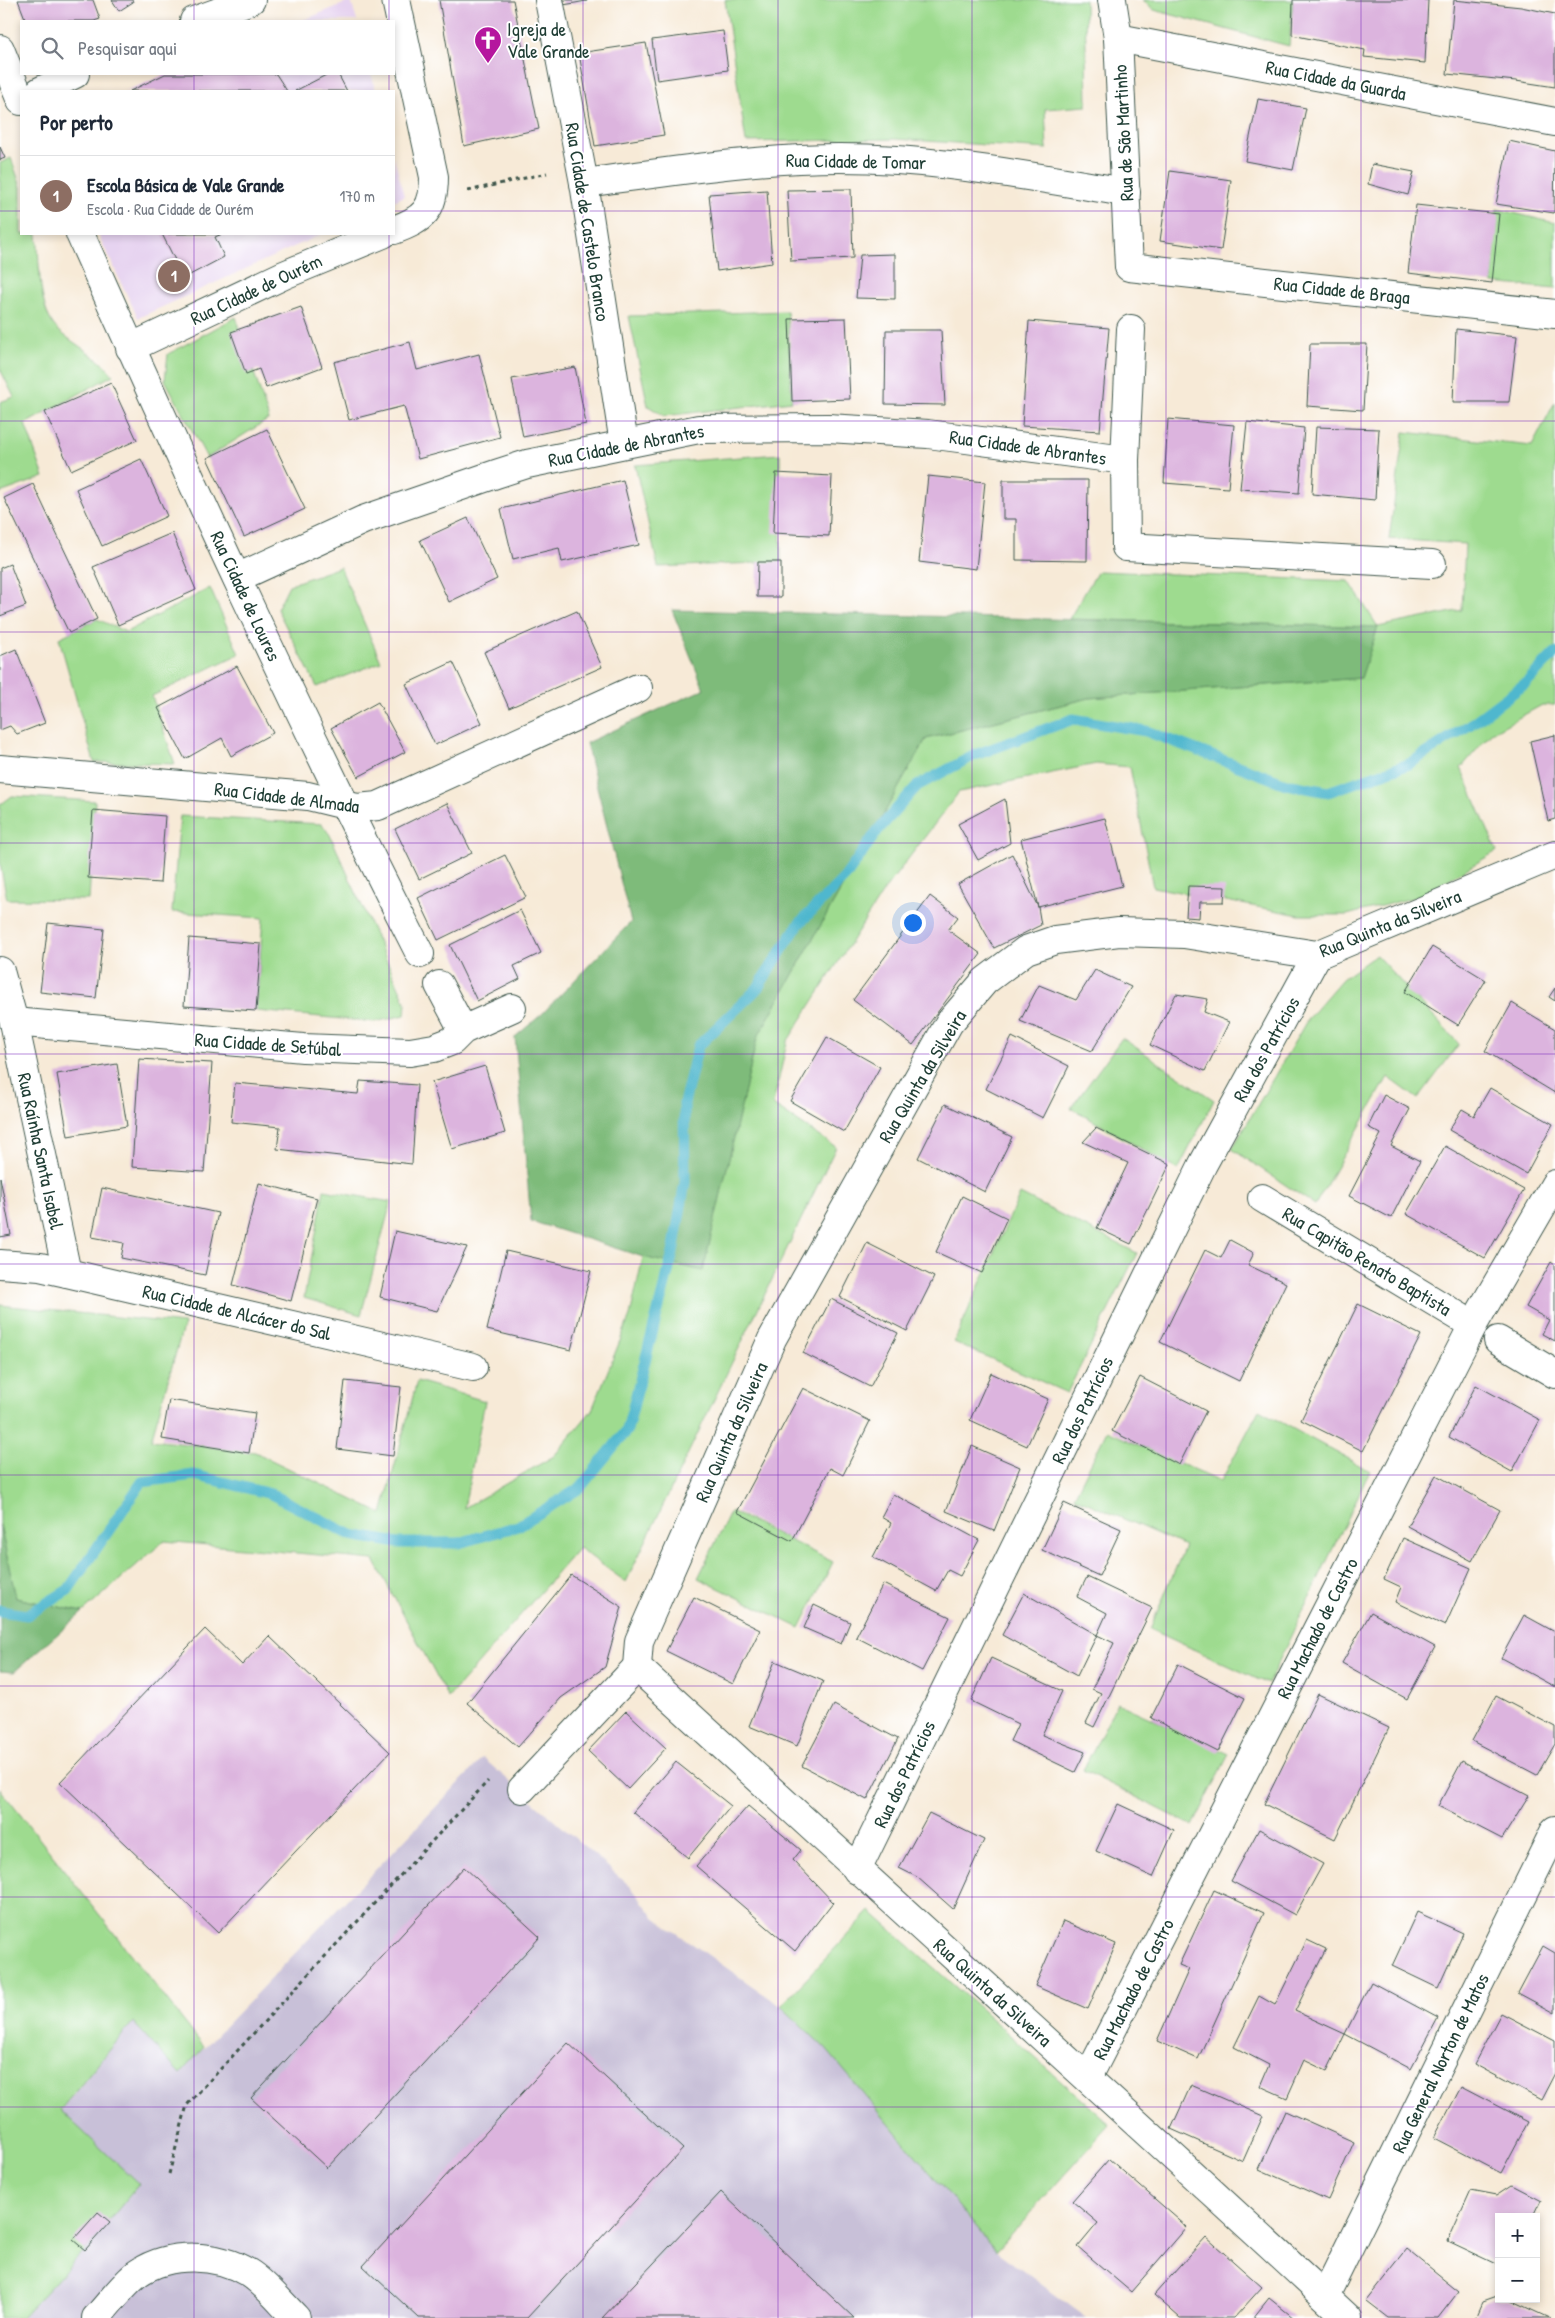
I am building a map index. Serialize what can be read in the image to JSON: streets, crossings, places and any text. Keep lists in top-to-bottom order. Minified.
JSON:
{"streets":{"street":["Rua Cidade da Guarda","Rua de São Martinho","Rua Cidade de Tomar","Rua Cidade de Castelo Branco","Rua Cidade de Ourém","Rua Cidade de Braga","Rua Cidade de Abrantes","Rua Cidade de Loures","Rua Cidade de Almada","Rua Quinta da Silveira","Rua Cidade de Setúbal","Rua dos Patrícios","Rua Raínha Santa Isabel","Rua Capitão Renato Baptista","Rua Cidade de Alcácer do Sal","Rua Machado de Castro","Rua General Norton de Matos"]},"crossings":[["Rua Cidade da Guarda","Rua de São Martinho"],["Rua de São Martinho","Rua Cidade de Tomar"],["Rua de São Martinho","Rua Cidade de Braga"],["Rua Cidade de Tomar","Rua Cidade de Castelo Branco"],["Rua Cidade de Castelo Branco","Rua Cidade de Abrantes"],["Rua Cidade de Ourém","Rua Cidade de Loures"],["Rua Cidade de Abrantes","Rua Cidade de Loures"],["Rua Cidade de Loures","Rua Cidade de Almada"],["Rua Quinta da Silveira","Rua dos Patrícios"],["Rua Quinta da Silveira","Rua Machado de Castro"],["Rua Quinta da Silveira","Rua General Norton de Matos"],["Rua Cidade de Setúbal","Rua Raínha Santa Isabel"],["Rua Raínha Santa Isabel","Rua Cidade de Alcácer do Sal"],["Rua Capitão Renato Baptista","Rua Machado de Castro"]],"places":{"church":["Igreja de Vale Grande"]},"page":{"search":"Pesquisar aqui","heading":"Por perto","list":[{"mark":"1","name":"Escola Básica de Vale Grande","note":"Escola · Rua Cidade de Ourém","value":"170 m"}],"pins":"1","map_buttons":["+","−"]}}
